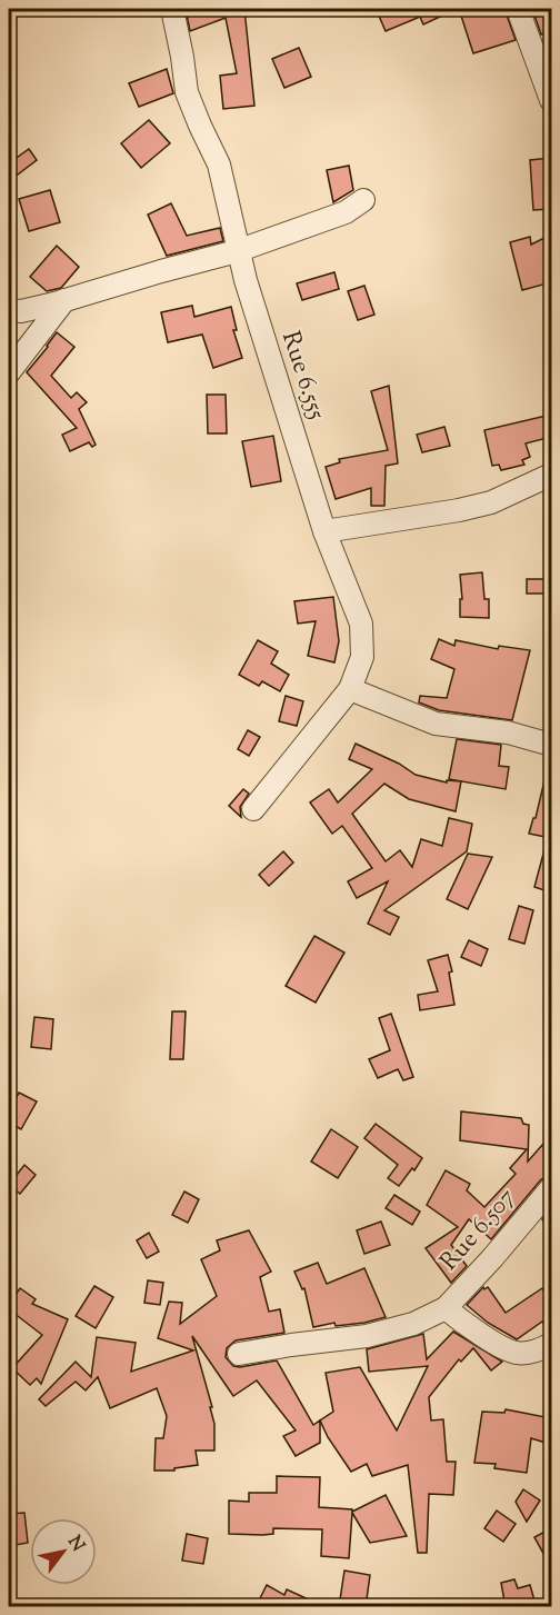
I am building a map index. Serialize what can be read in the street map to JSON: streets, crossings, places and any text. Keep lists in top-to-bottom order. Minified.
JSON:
{"streets":{"street":["Rue 6.555","Rue 6.507"]},"north":"top right"}
